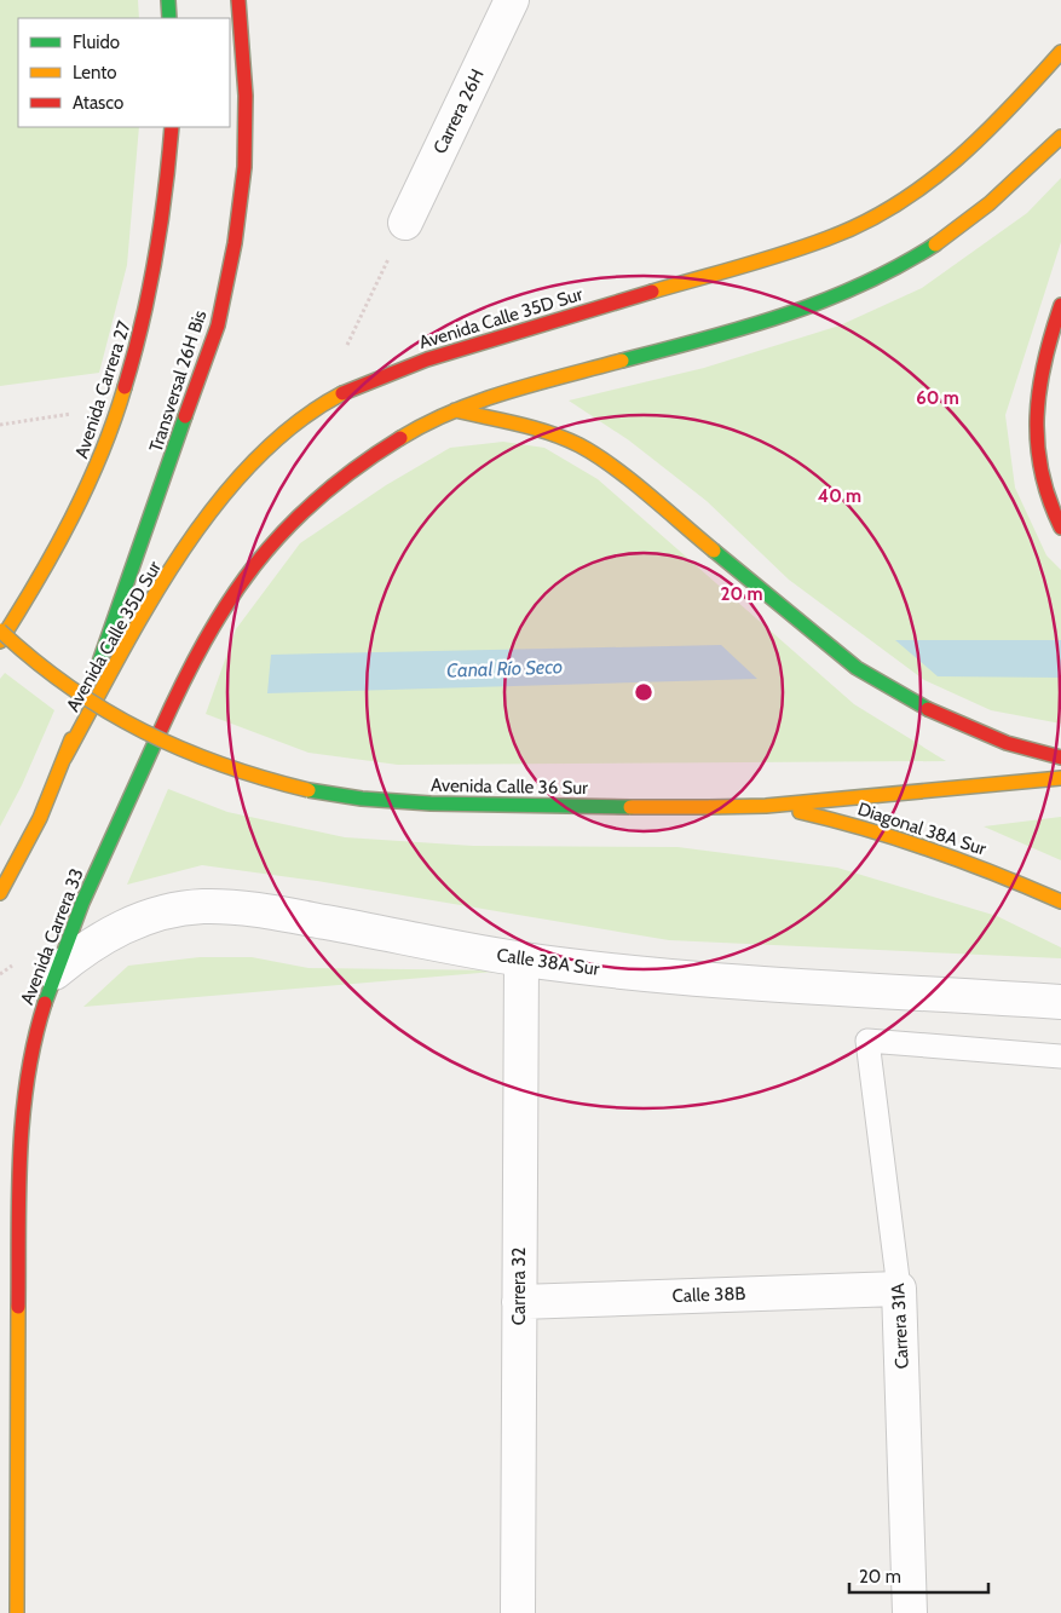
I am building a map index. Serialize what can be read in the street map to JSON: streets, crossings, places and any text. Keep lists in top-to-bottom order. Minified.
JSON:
{"streets":{"main road":["Avenida Calle 35D Sur","Transversal 26H Bis","Avenida Carrera 27","Avenida Calle 36 Sur","Diagonal 38A Sur","Avenida Carrera 33"],"street":["Carrera 26H","Calle 38A Sur","Carrera 32","Calle 38B","Carrera 31A"]},"crossings":[["Avenida Calle 35D Sur","Transversal 26H Bis"],["Avenida Calle 36 Sur","Diagonal 38A Sur"],["Avenida Carrera 33","Calle 38A Sur"],["Calle 38A Sur","Carrera 32"],["Carrera 32","Calle 38B"],["Calle 38B","Carrera 31A"]],"water":["Canal Río Seco"],"legend":["Fluido","Lento","Atasco"],"scale_bar":"20 m","rings":["60 m","40 m","20 m"]}
